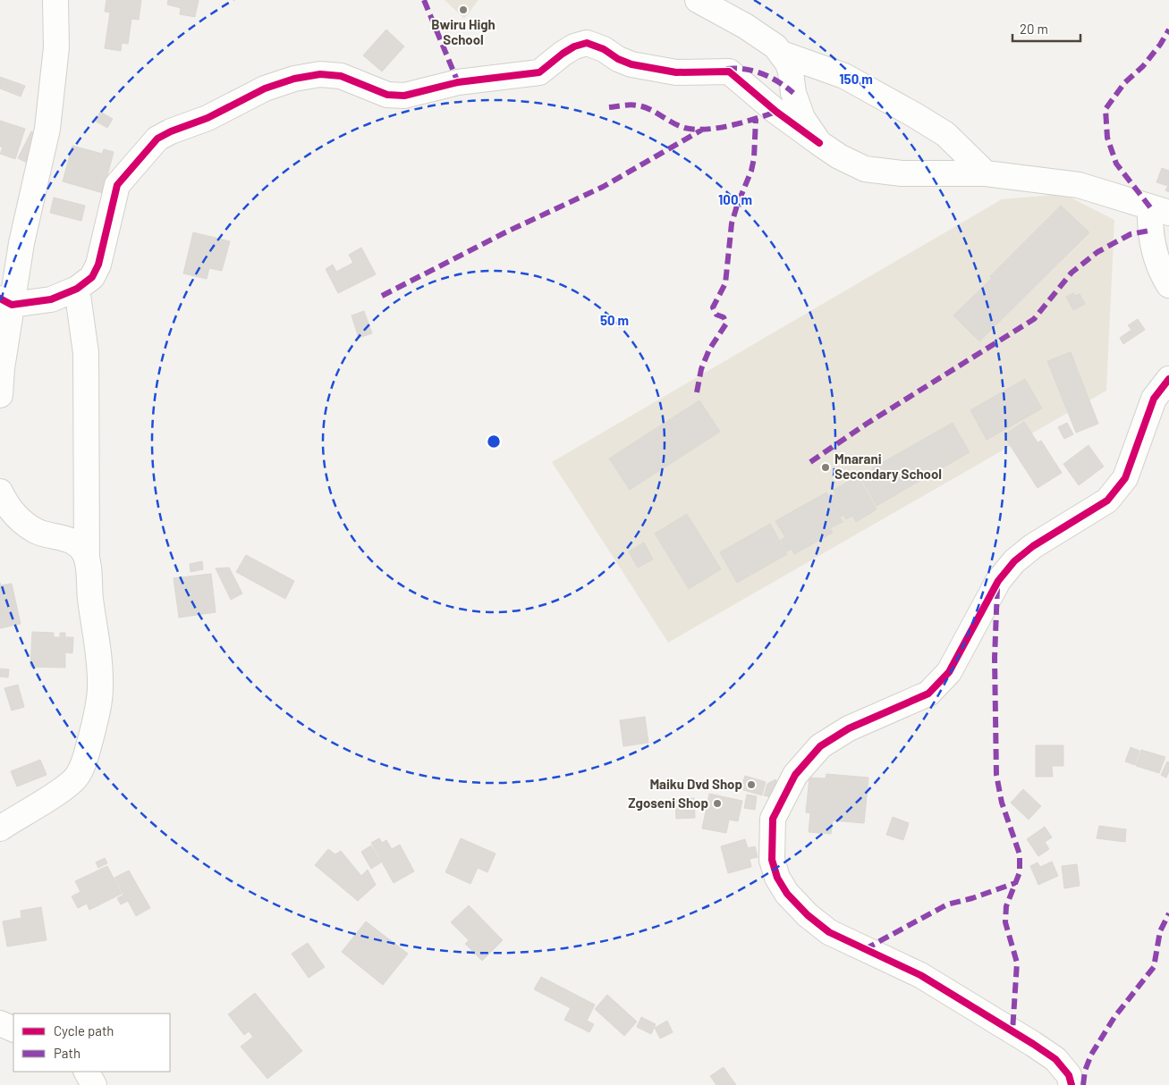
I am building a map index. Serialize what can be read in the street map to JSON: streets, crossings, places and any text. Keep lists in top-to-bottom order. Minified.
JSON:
{"places":["Bwiru High School","Mnarani Secondary School","Maiku Dvd Shop","Zgoseni Shop"],"legend":["Cycle path","Path"],"scale_bar":"20 m","rings":["150 m","100 m","50 m"]}
